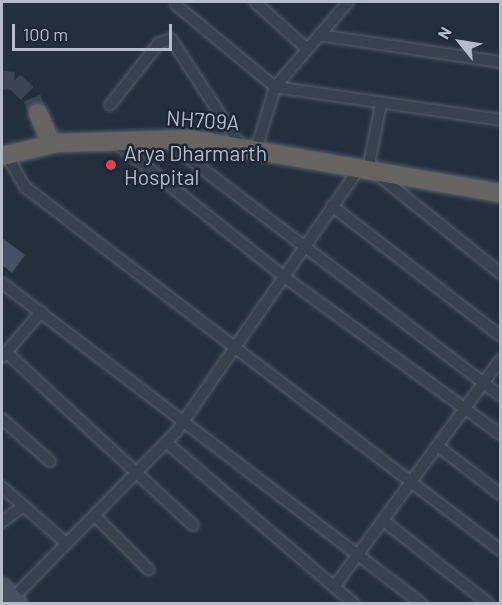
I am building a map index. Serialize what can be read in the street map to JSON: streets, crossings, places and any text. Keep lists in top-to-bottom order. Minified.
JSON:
{"streets":{"highway":["NH709A"]},"places":["Arya Dharmarth Hospital"],"scale_bar":"100 m","north":"top left"}
